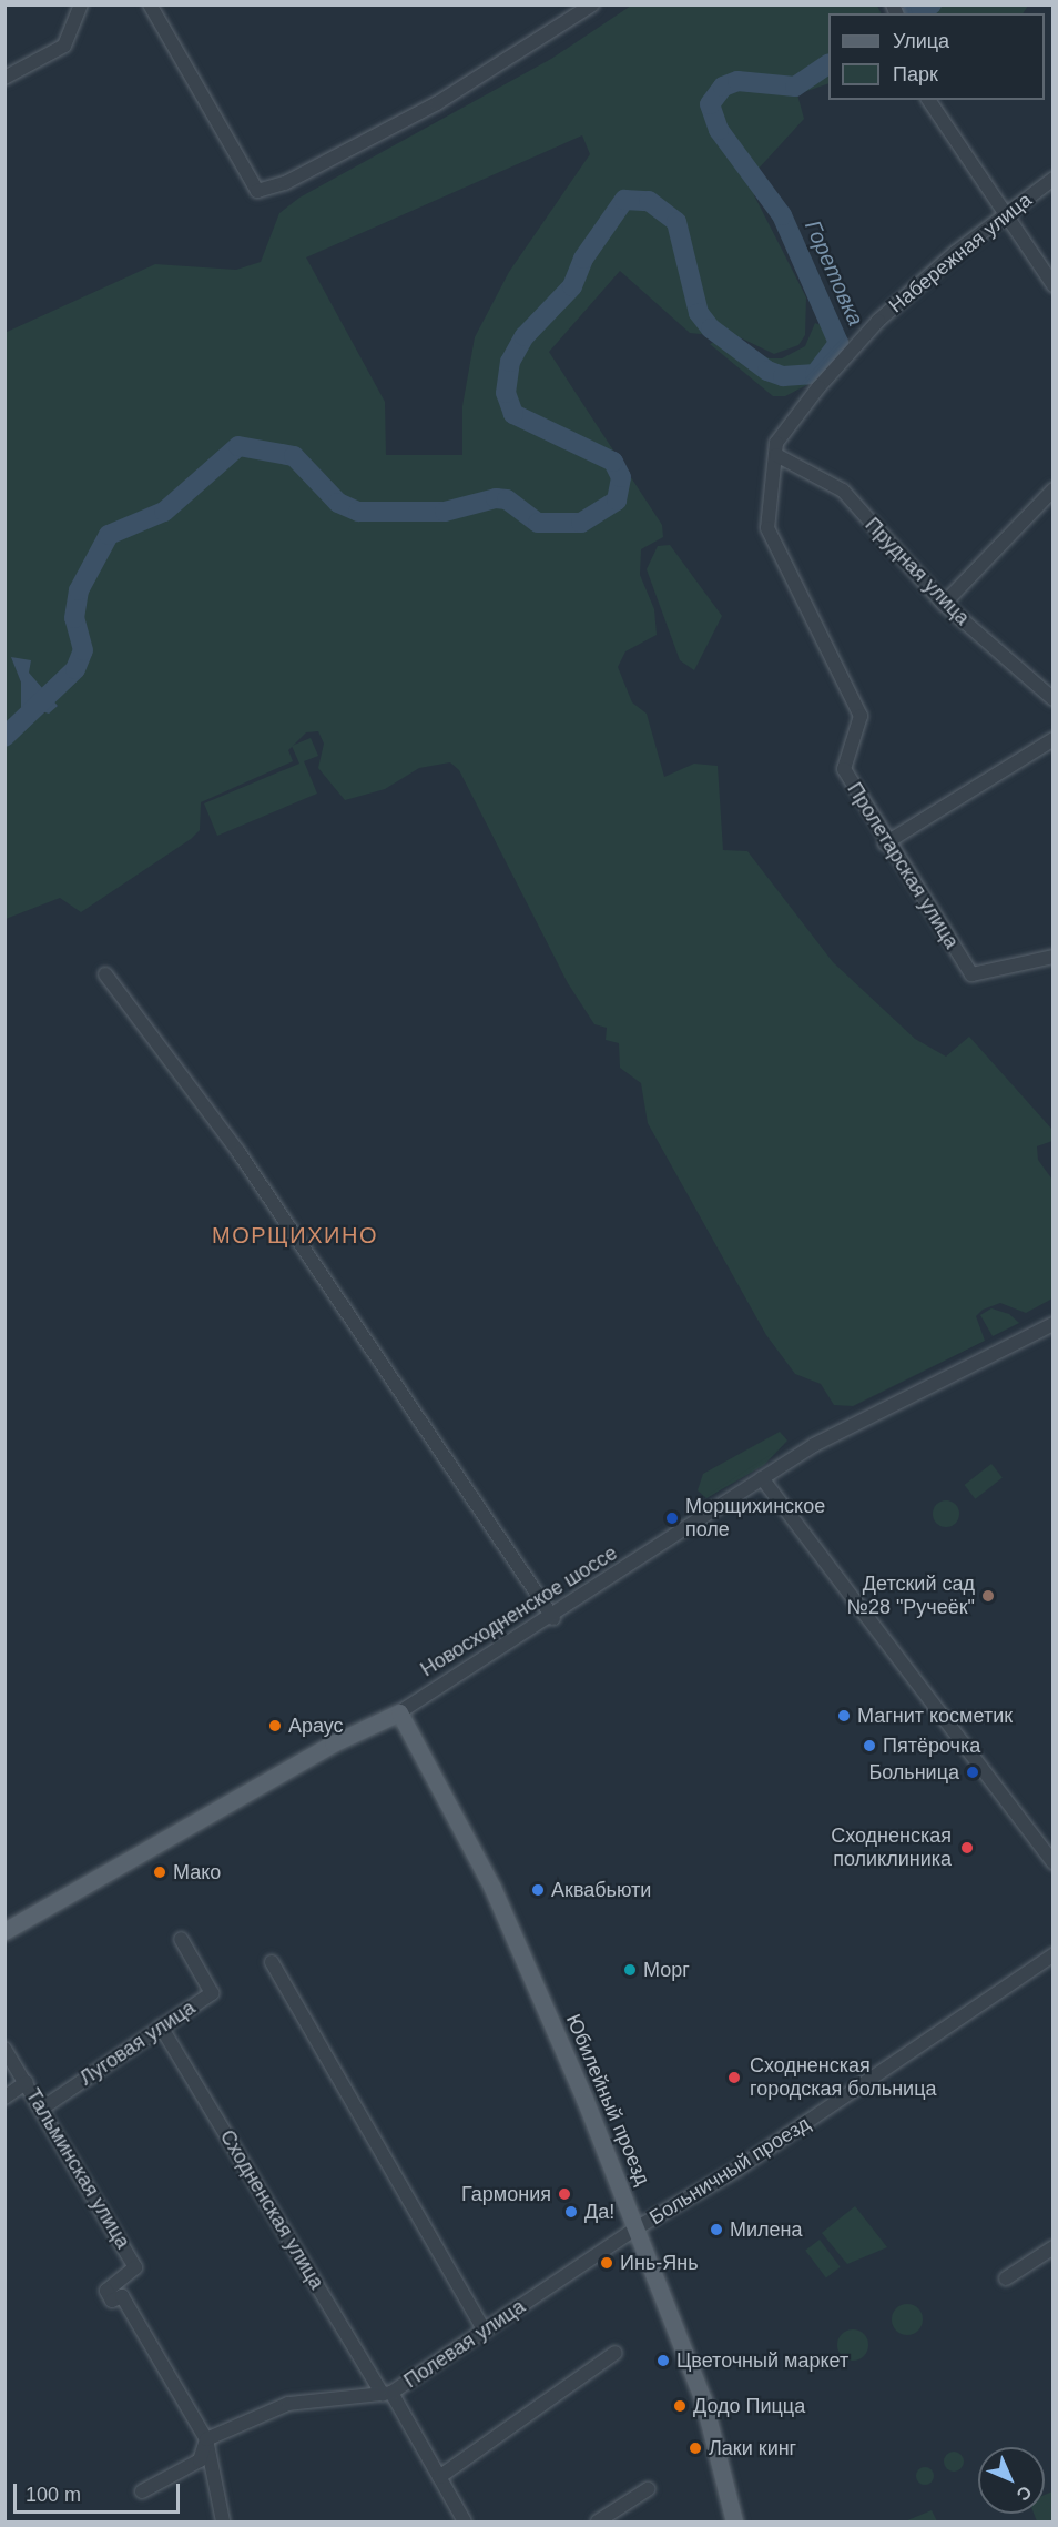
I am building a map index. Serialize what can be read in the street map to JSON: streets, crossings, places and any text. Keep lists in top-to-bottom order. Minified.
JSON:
{"streets":{"main road":["Новосходненское шоссе","Юбилейный проезд"],"street":["Набережная улица","Прудная улица","Пролетарская улица","Луговая улица","Тальминская улица","Больничный проезд","Сходненская улица","Полевая улица"]},"crossings":[["Набережная улица","Прудная улица"],["Набережная улица","Пролетарская улица"],["Прудная улица","Пролетарская улица"],["Новосходненское шоссе","Юбилейный проезд"],["Луговая улица","Тальминская улица"],["Луговая улица","Сходненская улица"],["Юбилейный проезд","Больничный проезд"],["Юбилейный проезд","Полевая улица"],["Тальминская улица","Полевая улица"],["Больничный проезд","Полевая улица"],["Сходненская улица","Полевая улица"]],"districts":["МОРЩИХИНО"],"water":["Горетовка"],"places":["Морщихинское поле","Детский сад №28 \"Ручеёк\"","Магнит косметик","Араус","Пятёрочка","Больница","Сходненская поликлиника","Мако","Аквабьюти","Морг","Сходненская городская больница","Гармония","Да!","Милена","Инь-Янь","Цветочный маркет","Додо Пицца","Лаки кинг"],"legend":["Улица","Парк"],"scale_bar":"100 m","north":"bottom right"}
